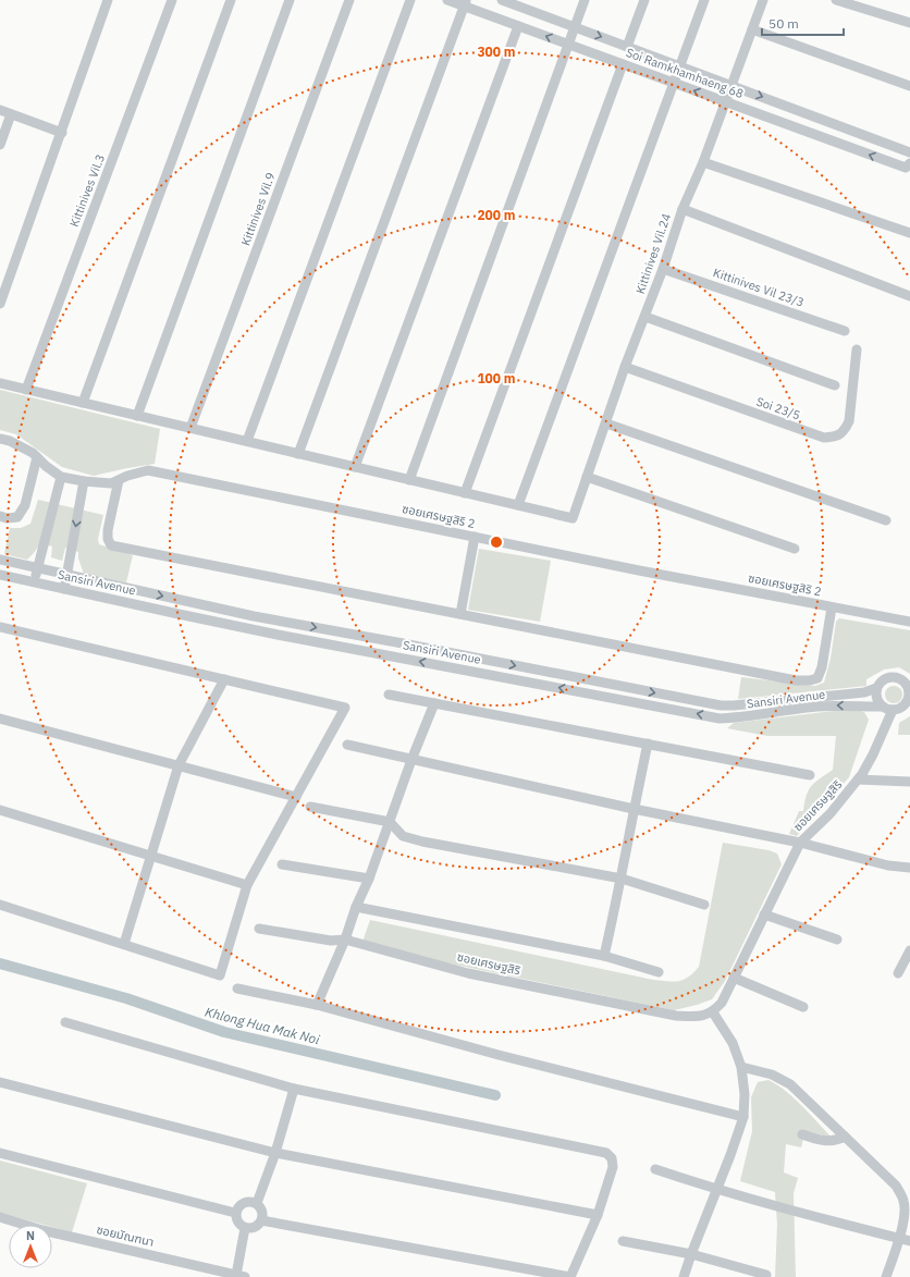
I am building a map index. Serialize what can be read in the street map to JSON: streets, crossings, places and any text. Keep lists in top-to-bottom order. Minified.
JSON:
{"streets":{"street":["Soi Ramkhamhaeng 68","Kittinives Vil.3","Kittinives Vil.9","Kittinives Vil.24","Kittinives Vil 23/3","Soi 23/5","ซอยเศรษฐสิริ 2","Sansiri Avenue","ซอยเศรษฐสิริ","ซอยมัณฑนา"]},"crossings":[["Soi Ramkhamhaeng 68","Kittinives Vil.24"],["Kittinives Vil.24","Kittinives Vil 23/3"],["Kittinives Vil.24","Soi 23/5"],["Sansiri Avenue","ซอยเศรษฐสิริ"]],"water":["Khlong Hua Mak Noi"],"scale_bar":"50 m","north":"top","rings":["300 m","200 m","100 m"]}
